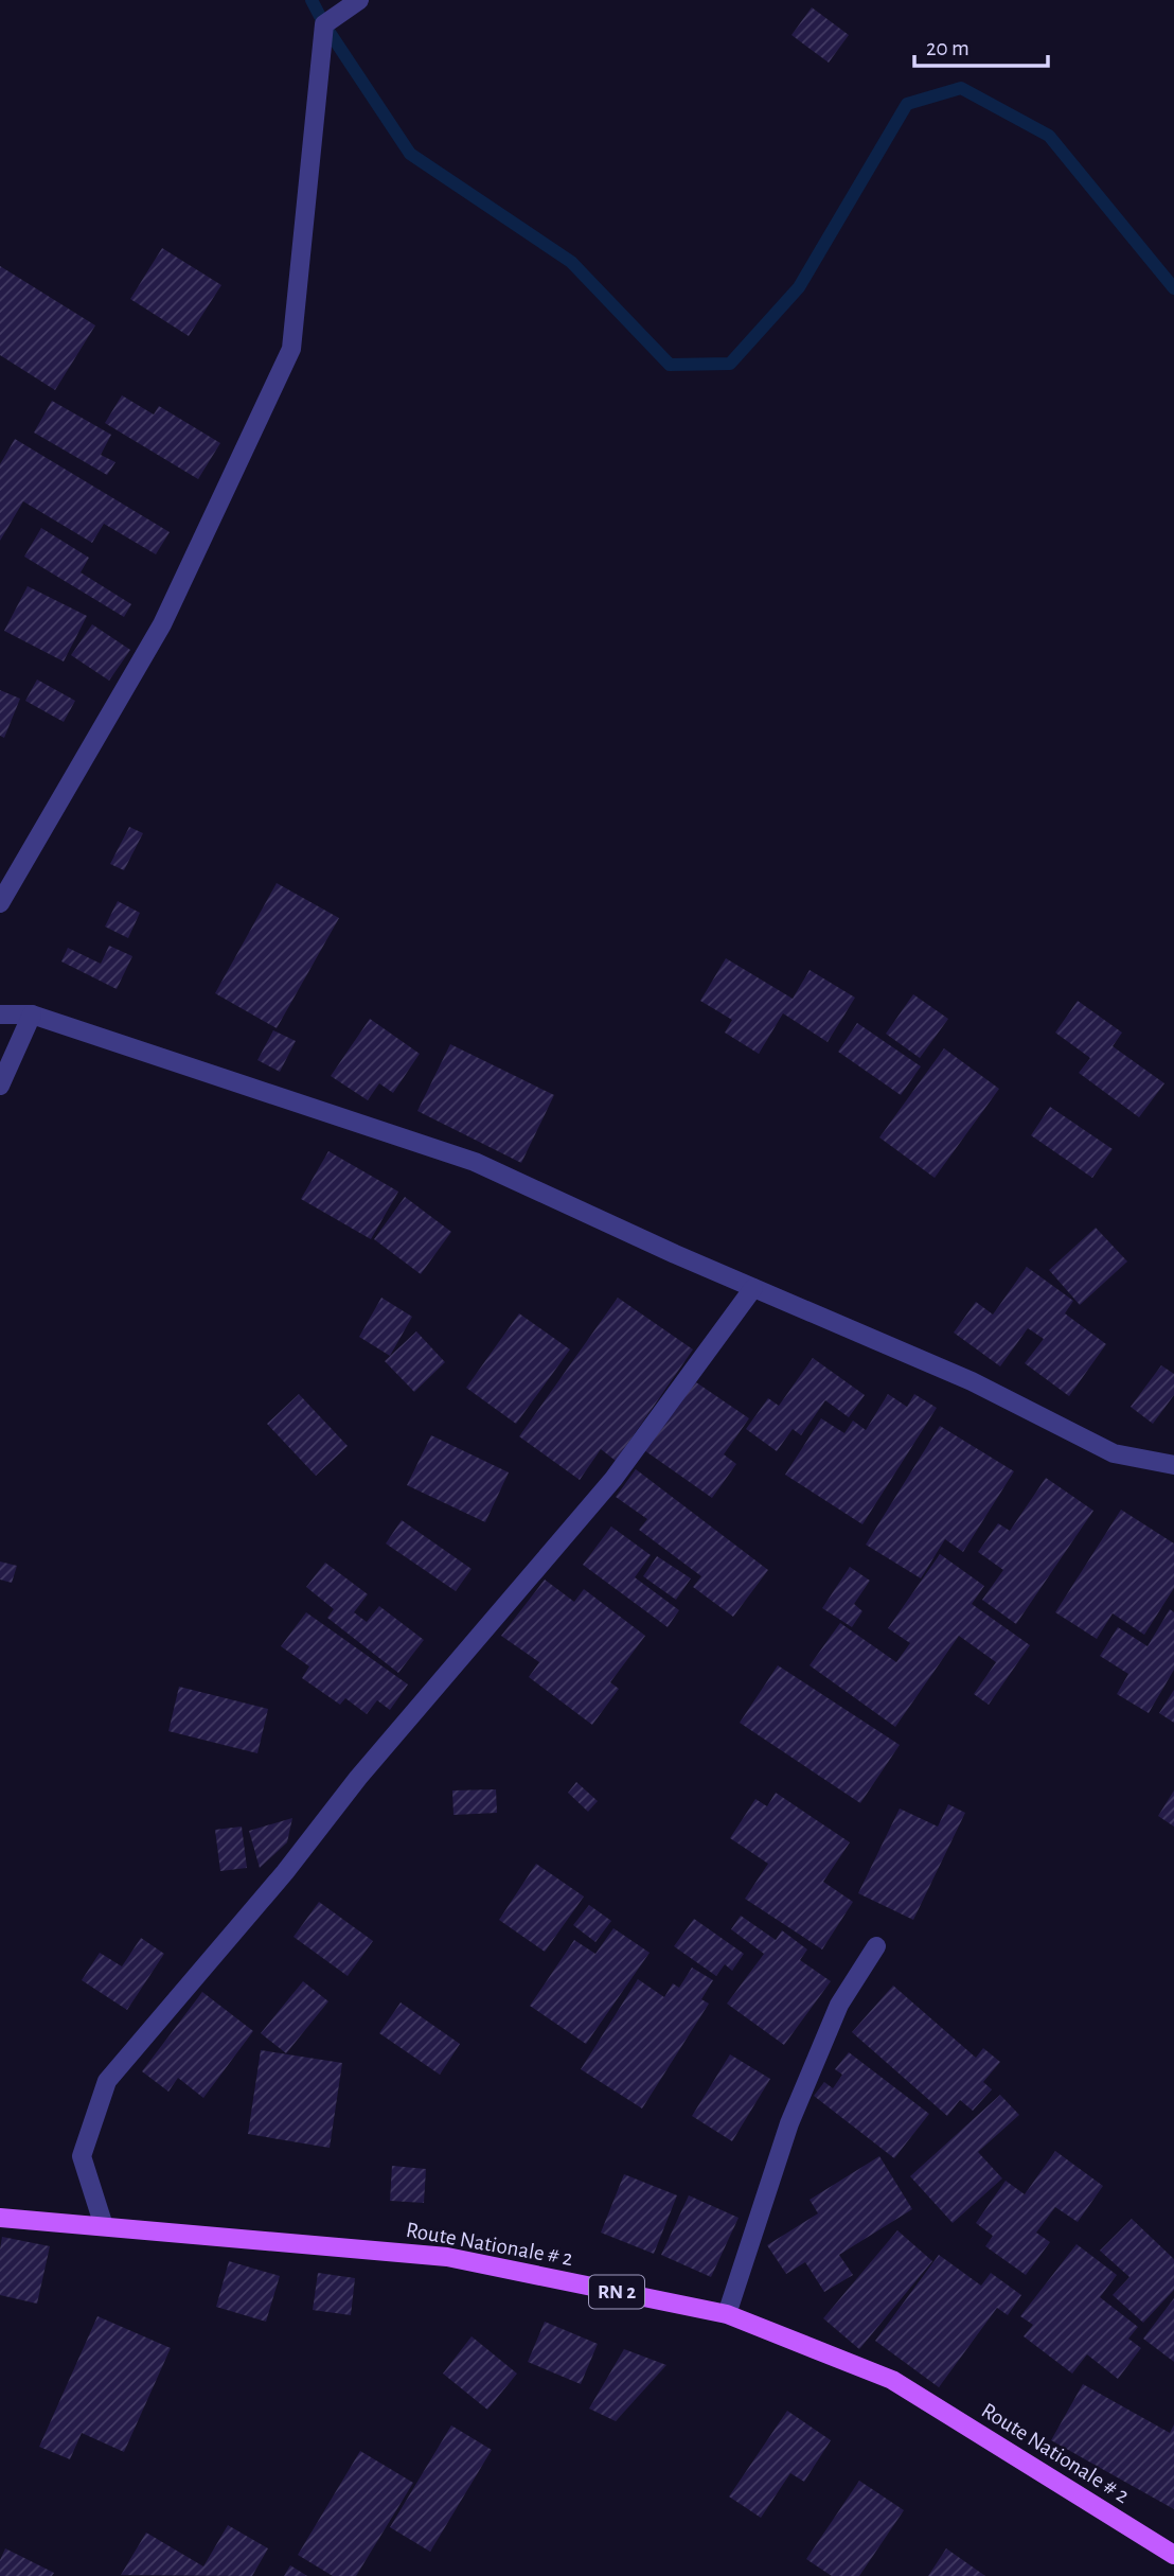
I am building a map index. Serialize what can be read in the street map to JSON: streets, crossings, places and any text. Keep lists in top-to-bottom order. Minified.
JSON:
{"streets":{"main road":["Route Nationale # 2","RN 2"]},"scale_bar":"20 m"}
